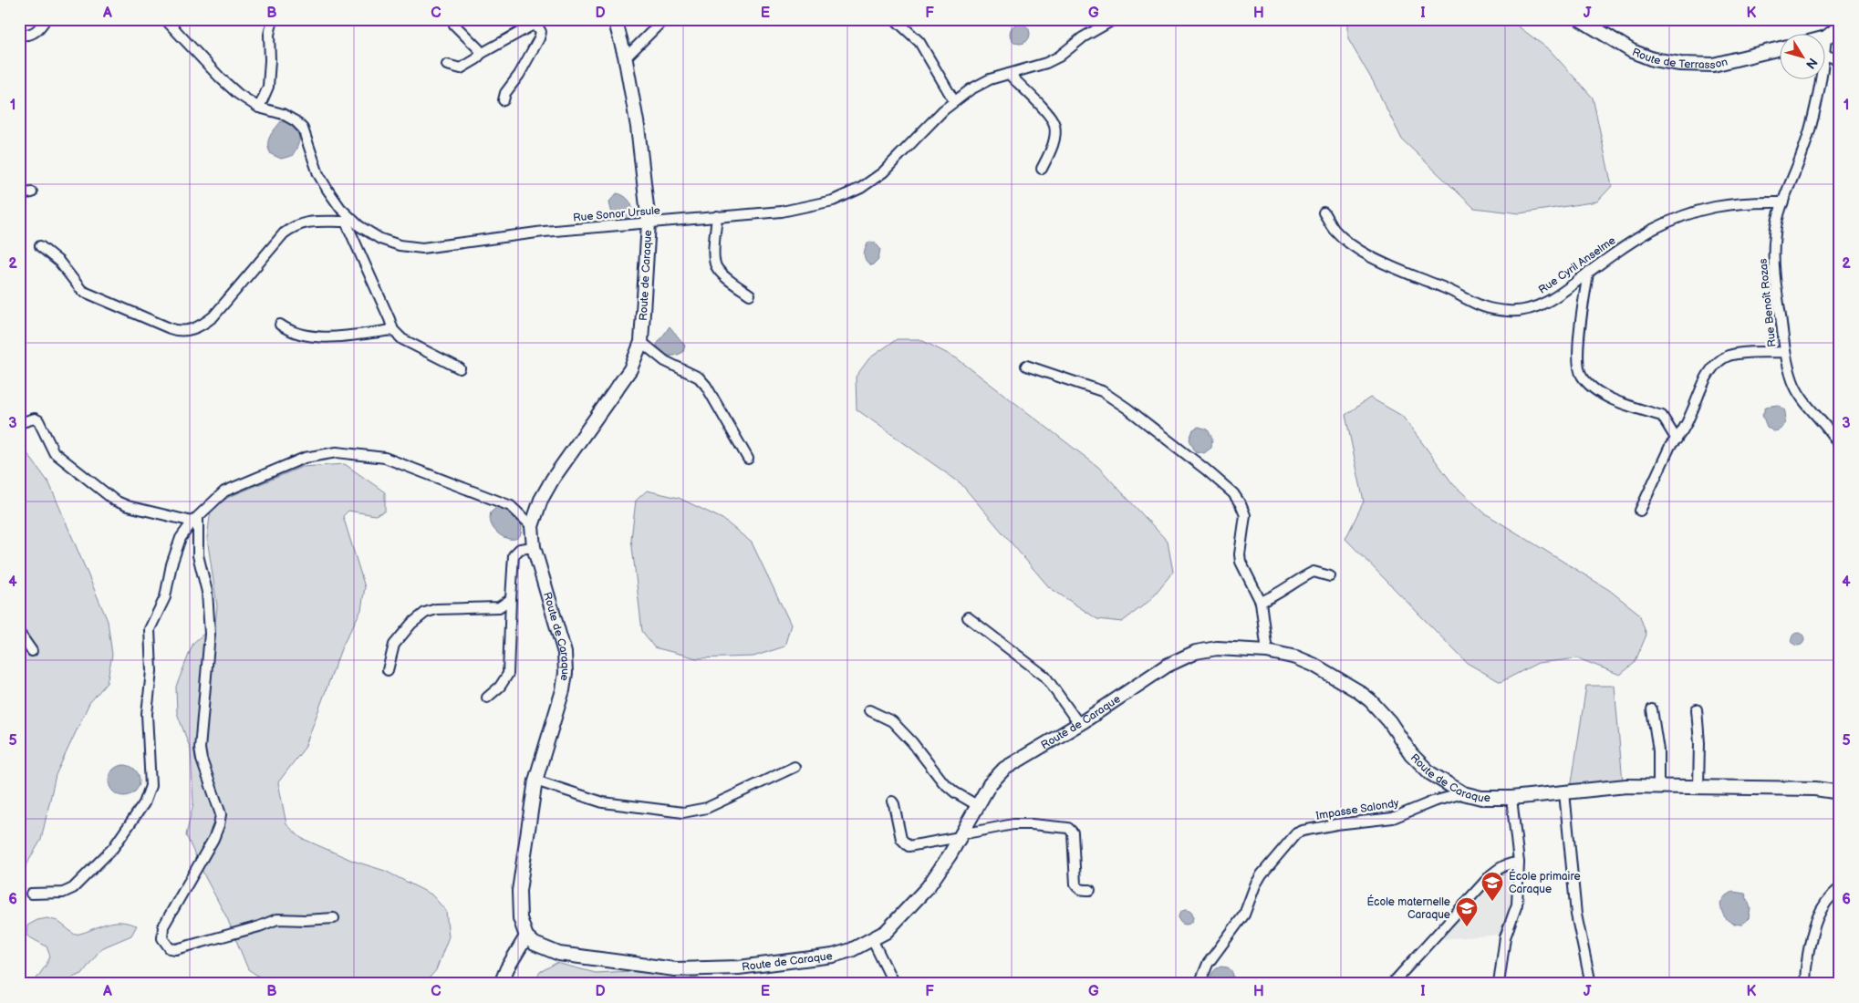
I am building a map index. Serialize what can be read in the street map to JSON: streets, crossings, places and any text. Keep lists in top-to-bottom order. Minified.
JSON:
{"streets":{"street":["Route de Terrasson","Rue Sonor Ursule","Rue Cyril Anselme","Route de Caraque","Rue Benoît Rozas","Impasse Salondy"]},"crossings":[["Rue Sonor Ursule","Route de Caraque"],["Rue Cyril Anselme","Rue Benoît Rozas"],["Route de Caraque","Impasse Salondy"]],"places":{"school or university":["École primaire Caraque","École maternelle Caraque"]},"north":"bottom right","grid":{"columns":["A","B","C","D","E","F","G","H","I","J","K"],"rows":["1","2","3","4","5","6"]}}
